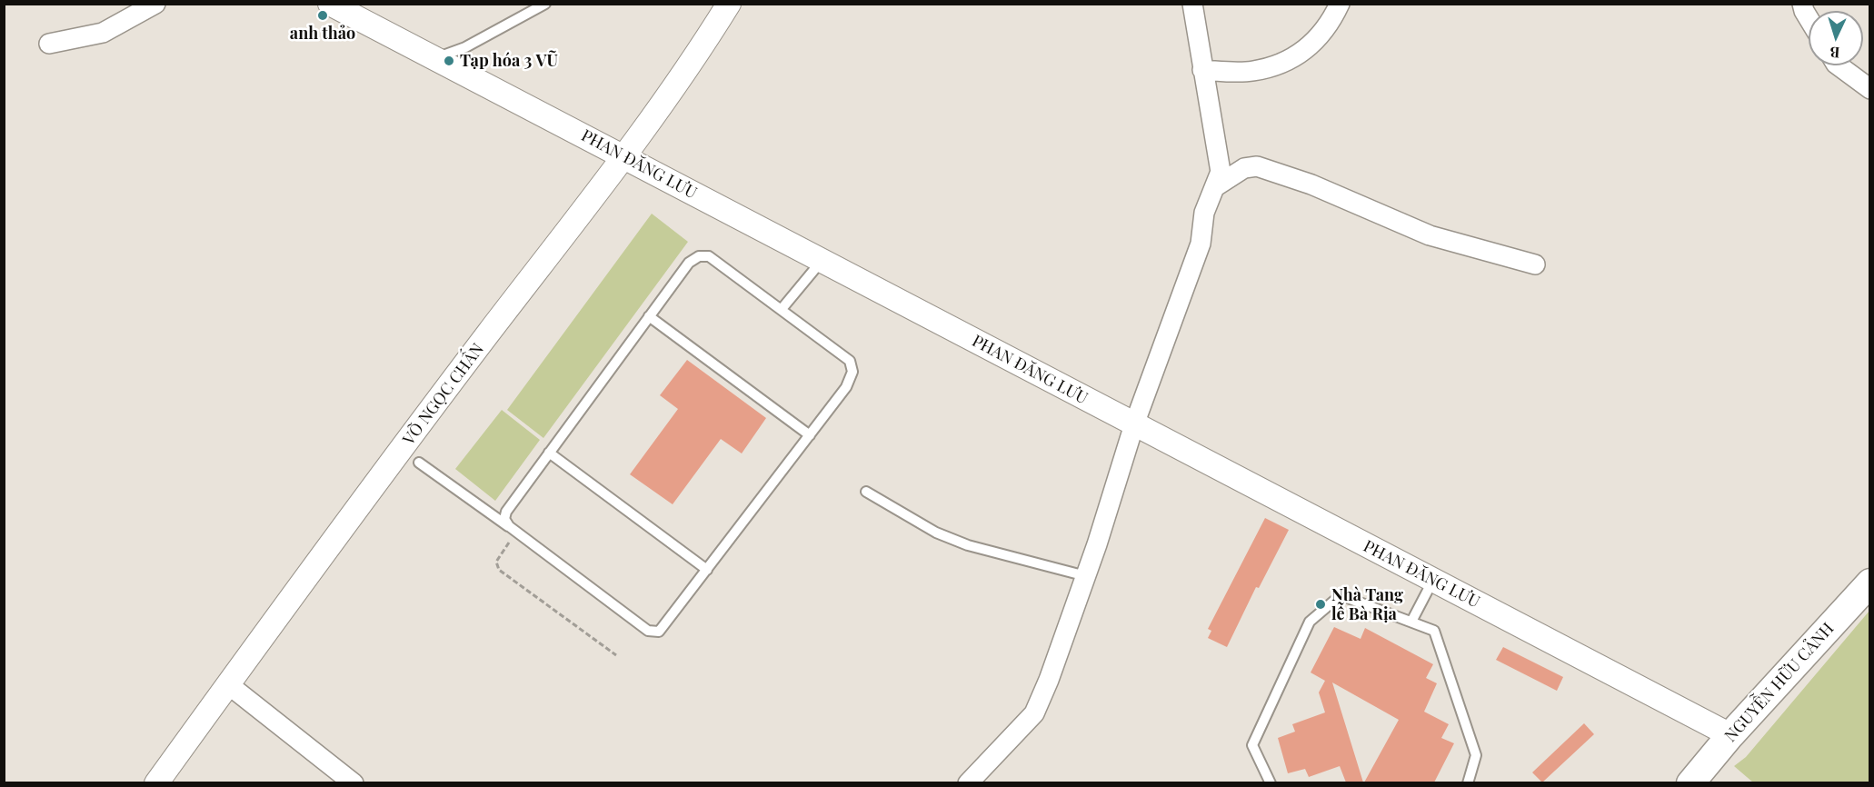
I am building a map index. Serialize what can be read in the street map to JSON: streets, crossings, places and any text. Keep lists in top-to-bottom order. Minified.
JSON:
{"streets":{"main road":["NGUYỄN HỮU CẢNH"],"street":["PHAN ĐĂNG LƯU","VÕ NGỌC CHẤN"]},"crossings":[["PHAN ĐĂNG LƯU","VÕ NGỌC CHẤN"],["PHAN ĐĂNG LƯU","NGUYỄN HỮU CẢNH"]],"places":["anh thảo","Tạp hóa 3 VŨ","Nhà Tang lễ Bà Rịa"],"north":"bottom"}
